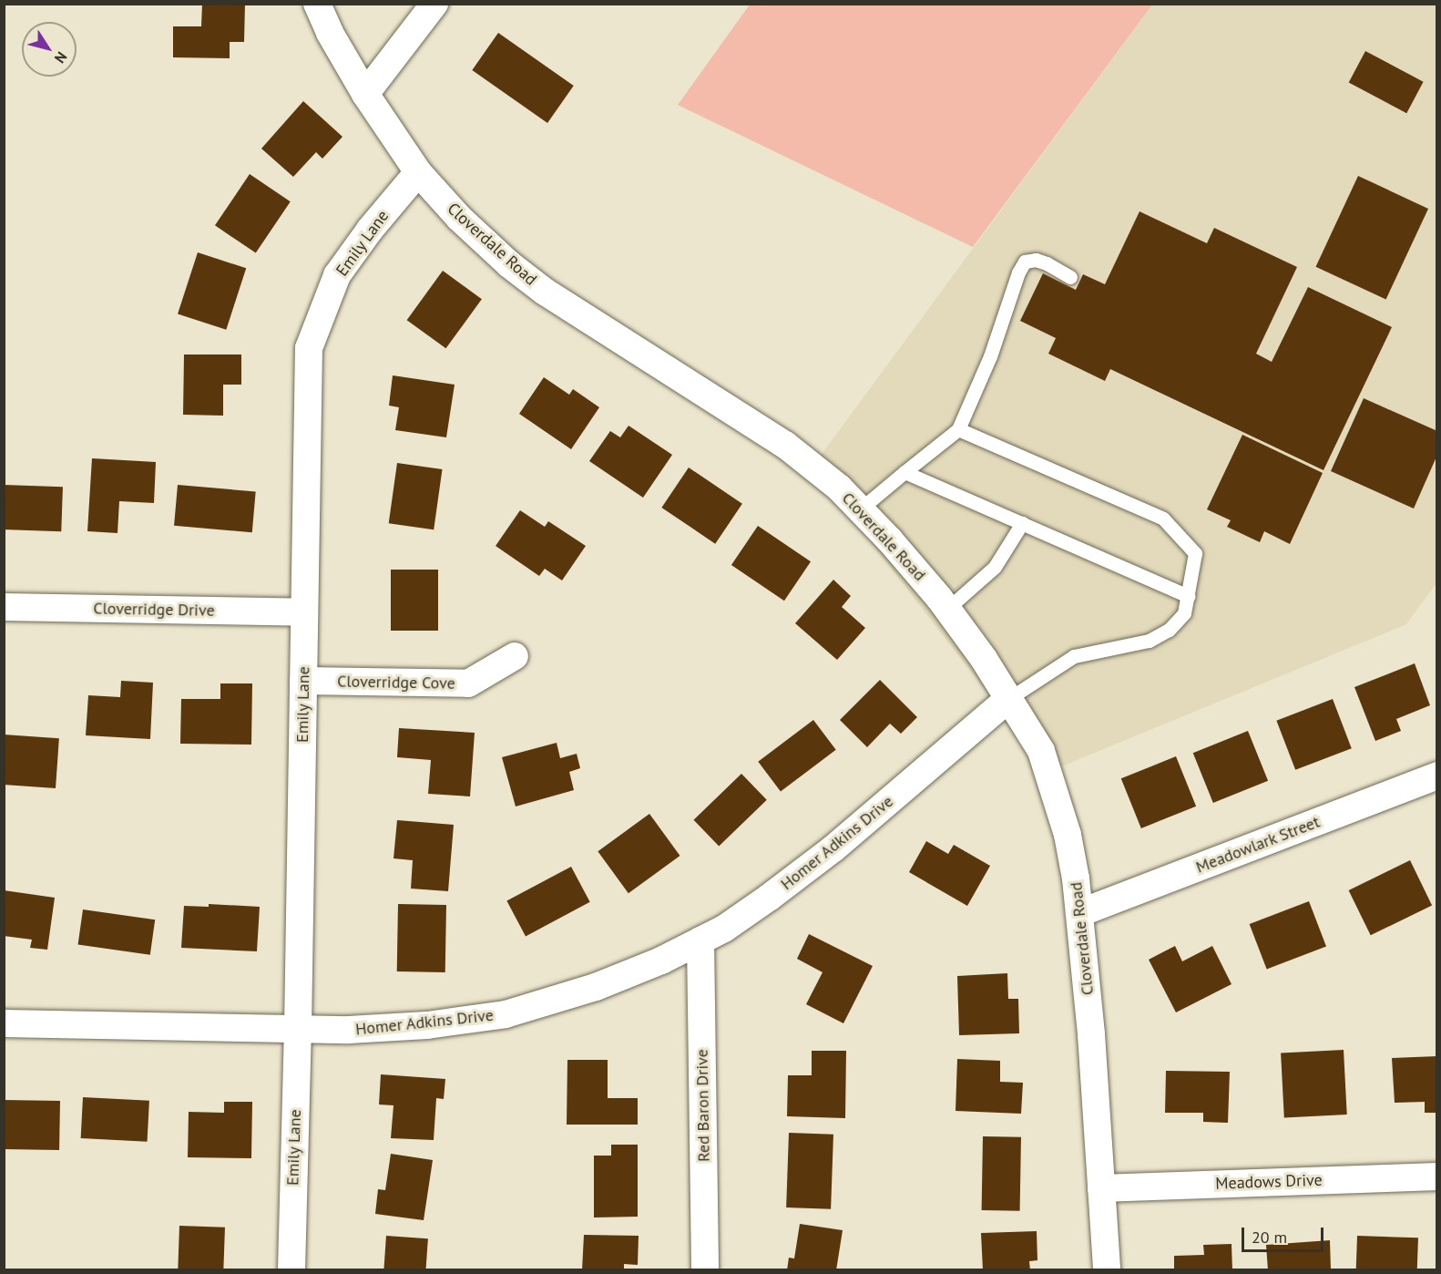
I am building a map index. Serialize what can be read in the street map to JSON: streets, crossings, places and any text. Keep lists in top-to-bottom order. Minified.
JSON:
{"streets":{"street":["Emily Lane","Cloverdale Road","Cloverridge Drive","Cloverridge Cove","Homer Adkins Drive","Meadowlark Street","Red Baron Drive","Meadows Drive"]},"crossings":[["Emily Lane","Cloverdale Road"],["Emily Lane","Cloverridge Drive"],["Emily Lane","Cloverridge Cove"],["Emily Lane","Homer Adkins Drive"],["Cloverdale Road","Homer Adkins Drive"],["Cloverdale Road","Meadowlark Street"],["Cloverdale Road","Meadows Drive"],["Homer Adkins Drive","Red Baron Drive"]],"scale_bar":"20 m","north":"bottom right"}
